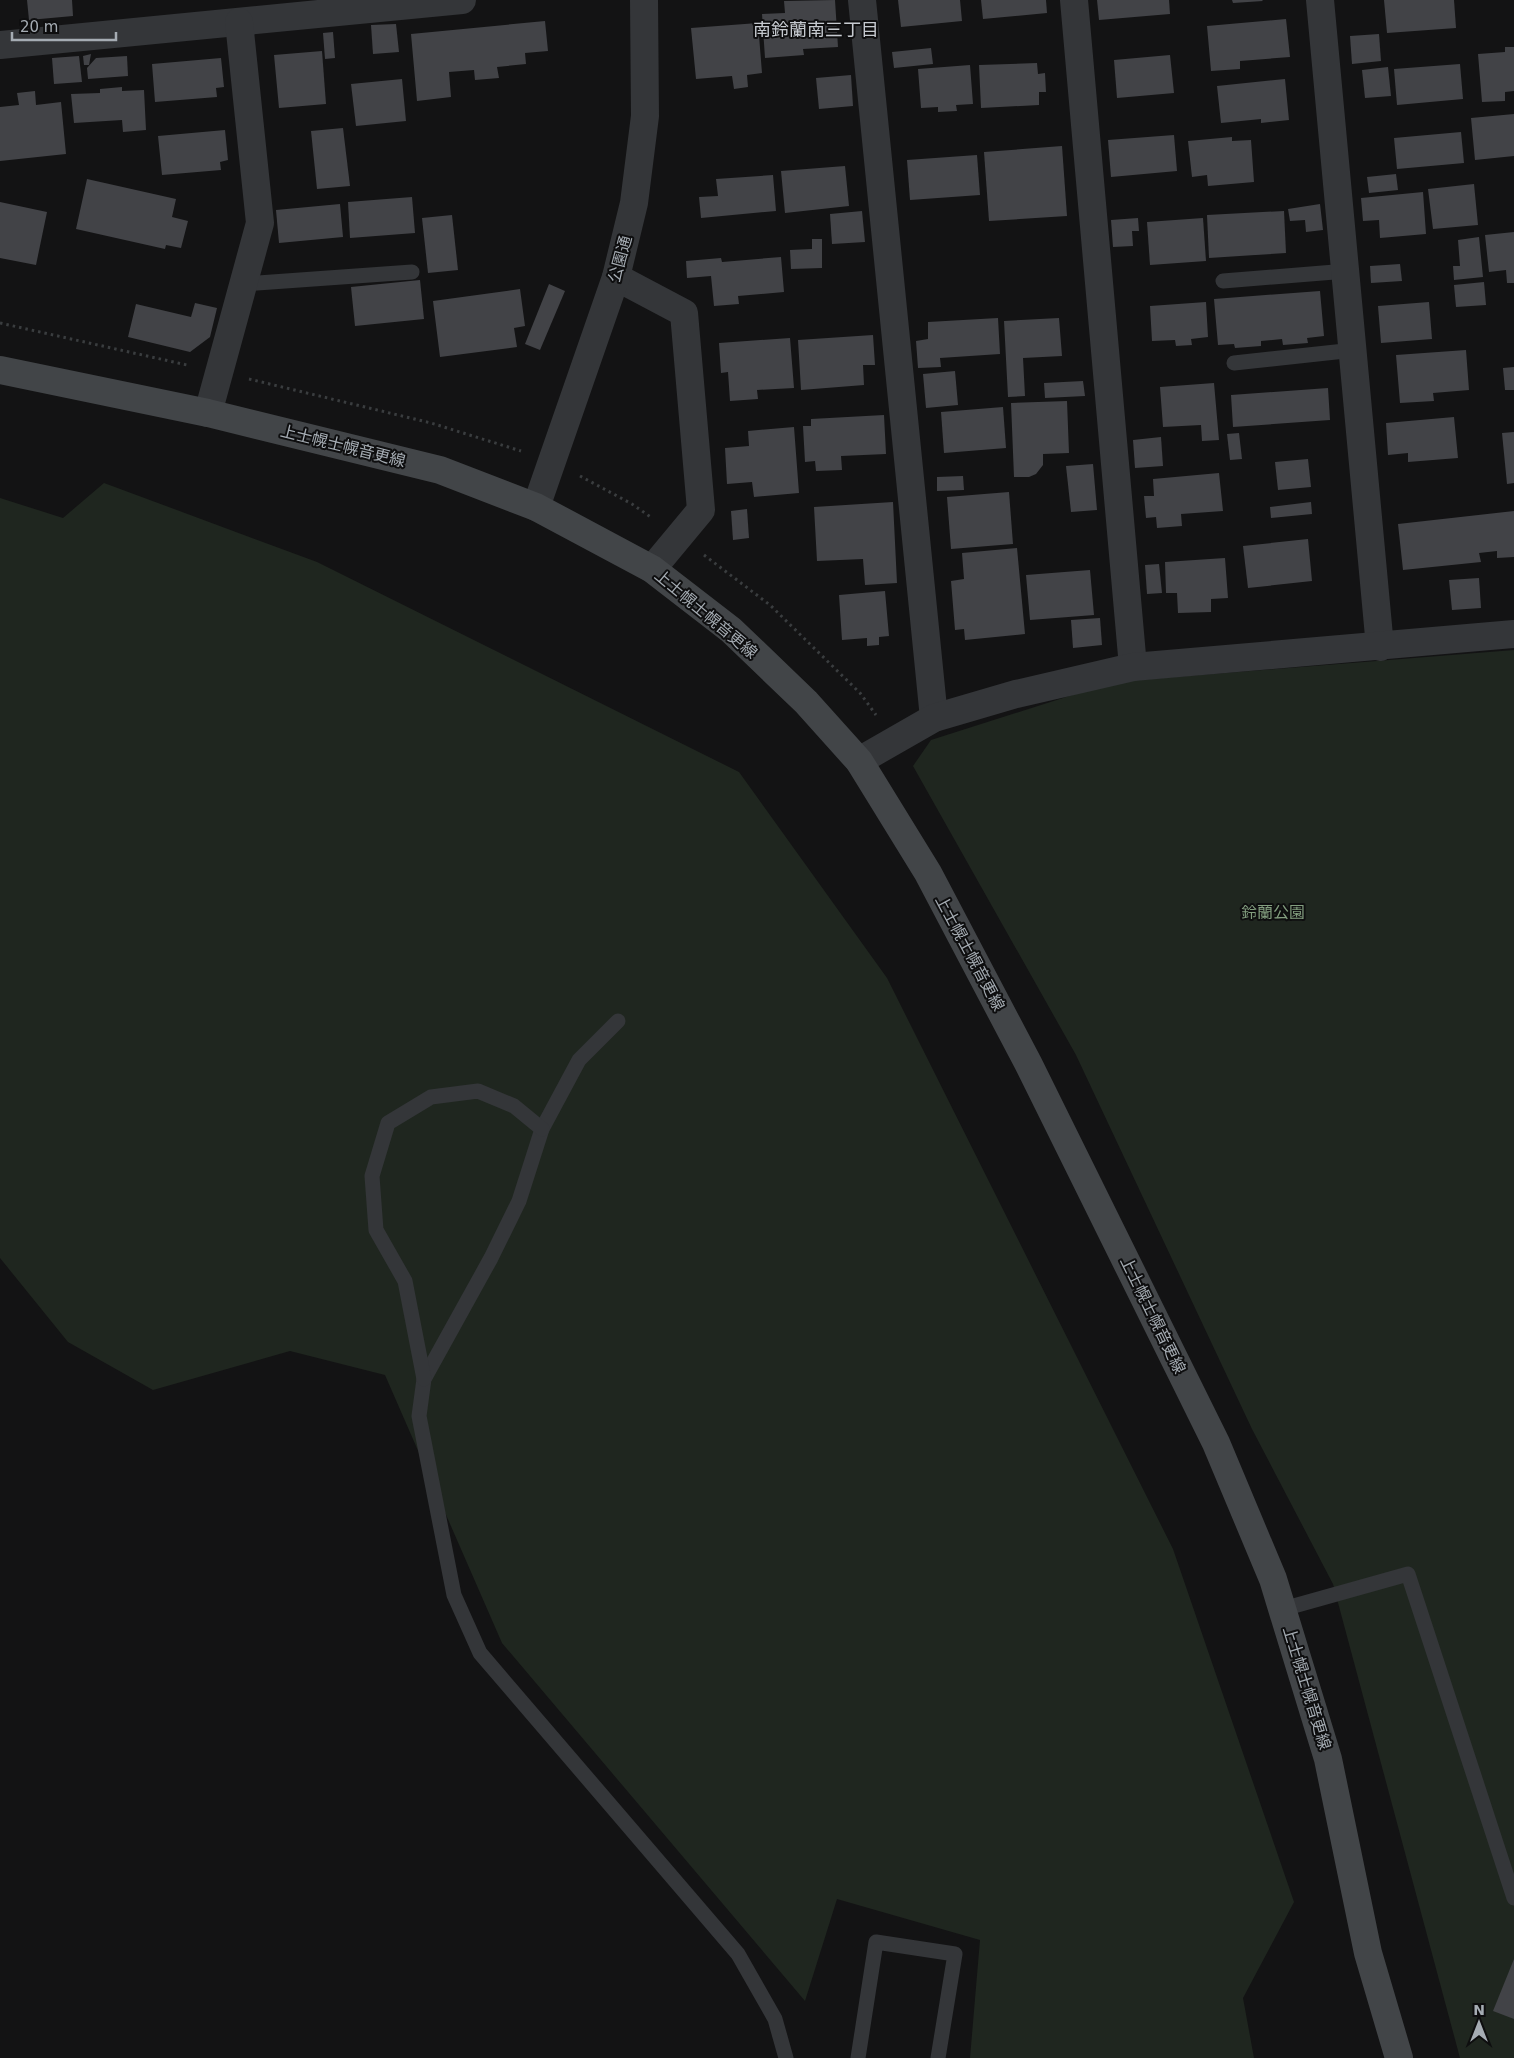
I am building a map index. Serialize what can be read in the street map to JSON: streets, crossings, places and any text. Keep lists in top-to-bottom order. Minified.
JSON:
{"streets":{"main road":["上士幌士幌音更線"],"street":["公園通"]},"crossings":[["公園通","上士幌士幌音更線"]],"districts":["南鈴蘭南三丁目"],"parks":["鈴蘭公園"],"scale_bar":"20 m","north":"top"}
